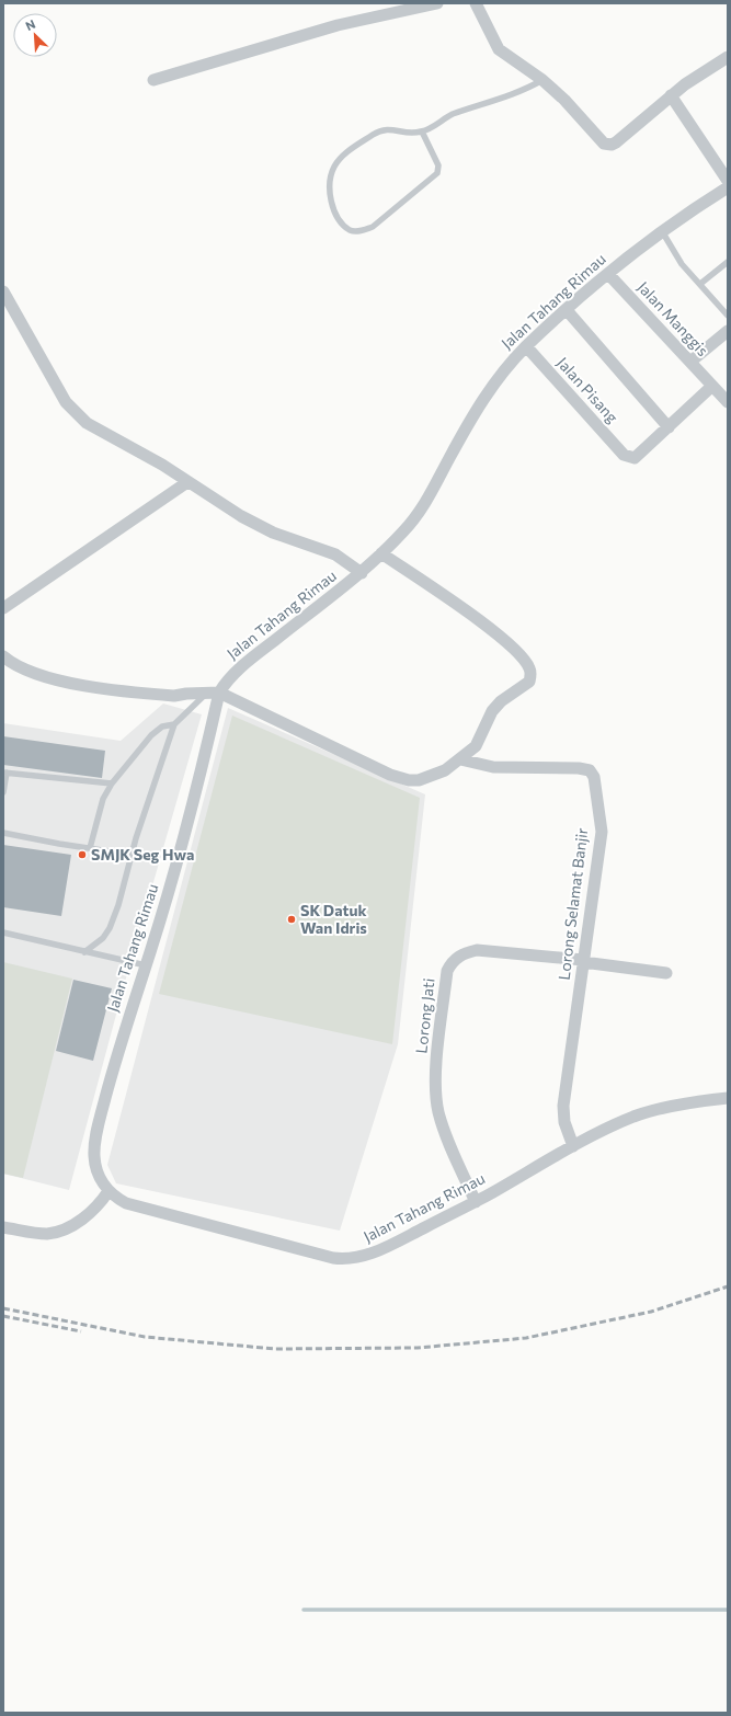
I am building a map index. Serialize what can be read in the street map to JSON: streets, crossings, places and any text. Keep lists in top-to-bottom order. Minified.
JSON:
{"streets":{"street":["Jalan Tahang Rimau","Jalan Manggis","Jalan Pisang","Lorong Selamat Banjir","Lorong Jati"]},"crossings":[["Jalan Tahang Rimau","Jalan Manggis"],["Jalan Tahang Rimau","Jalan Pisang"],["Jalan Tahang Rimau","Lorong Selamat Banjir"],["Jalan Tahang Rimau","Lorong Jati"],["Lorong Selamat Banjir","Lorong Jati"]],"places":["SMJK Seg Hwa","SK Datuk Wan Idris"],"north":"top left"}
